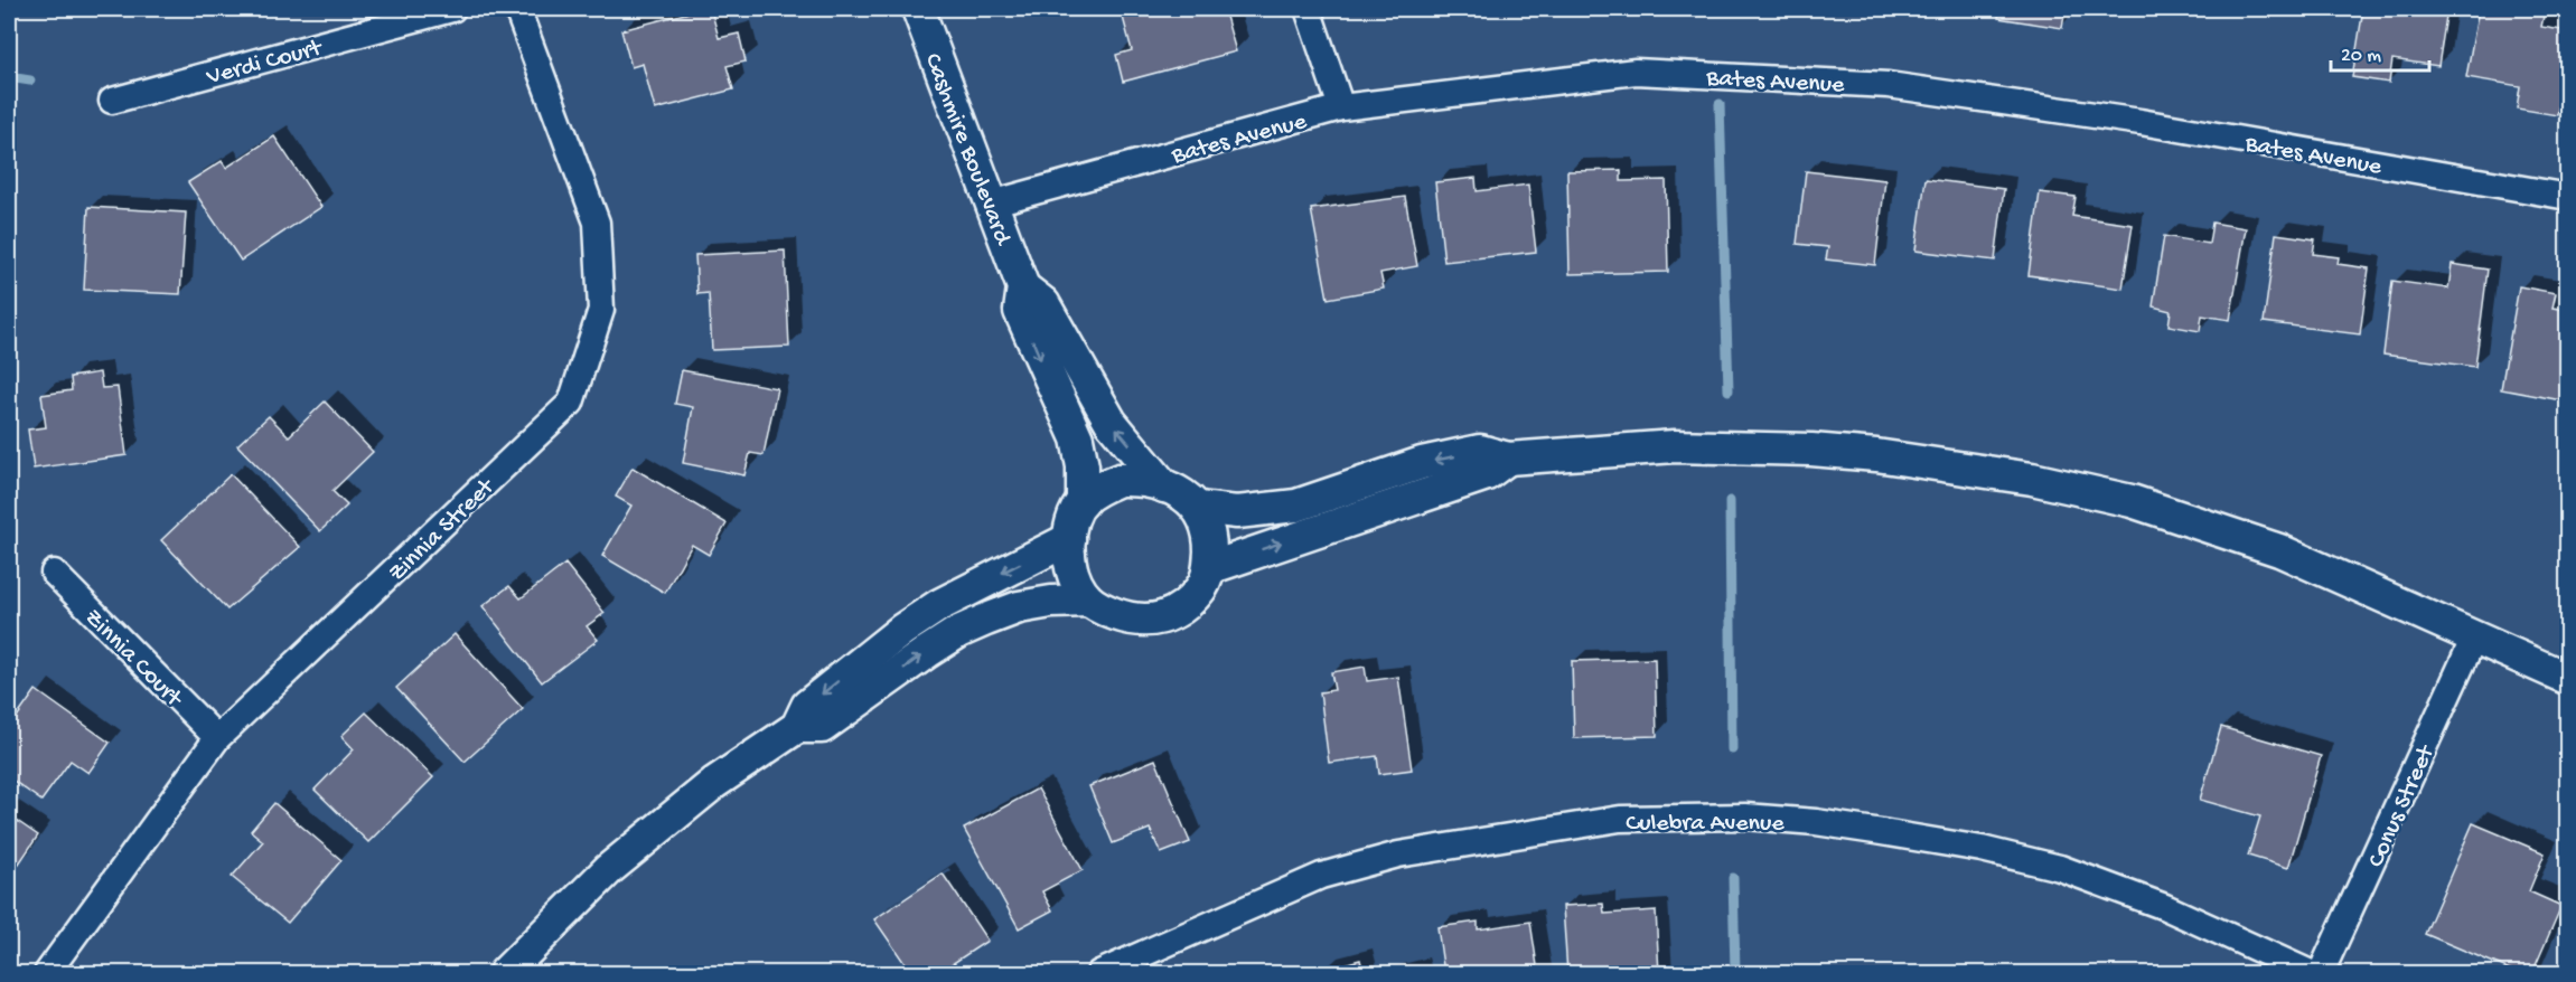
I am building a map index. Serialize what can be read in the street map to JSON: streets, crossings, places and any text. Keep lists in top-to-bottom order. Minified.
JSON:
{"streets":{"street":["Verdi Court","Bates Avenue","Cashmire Boulevard","Zinnia Street","Zinnia Court","Conus Street","Culebra Avenue"]},"crossings":[["Bates Avenue","Cashmire Boulevard"],["Zinnia Street","Zinnia Court"]],"scale_bar":"20 m"}
